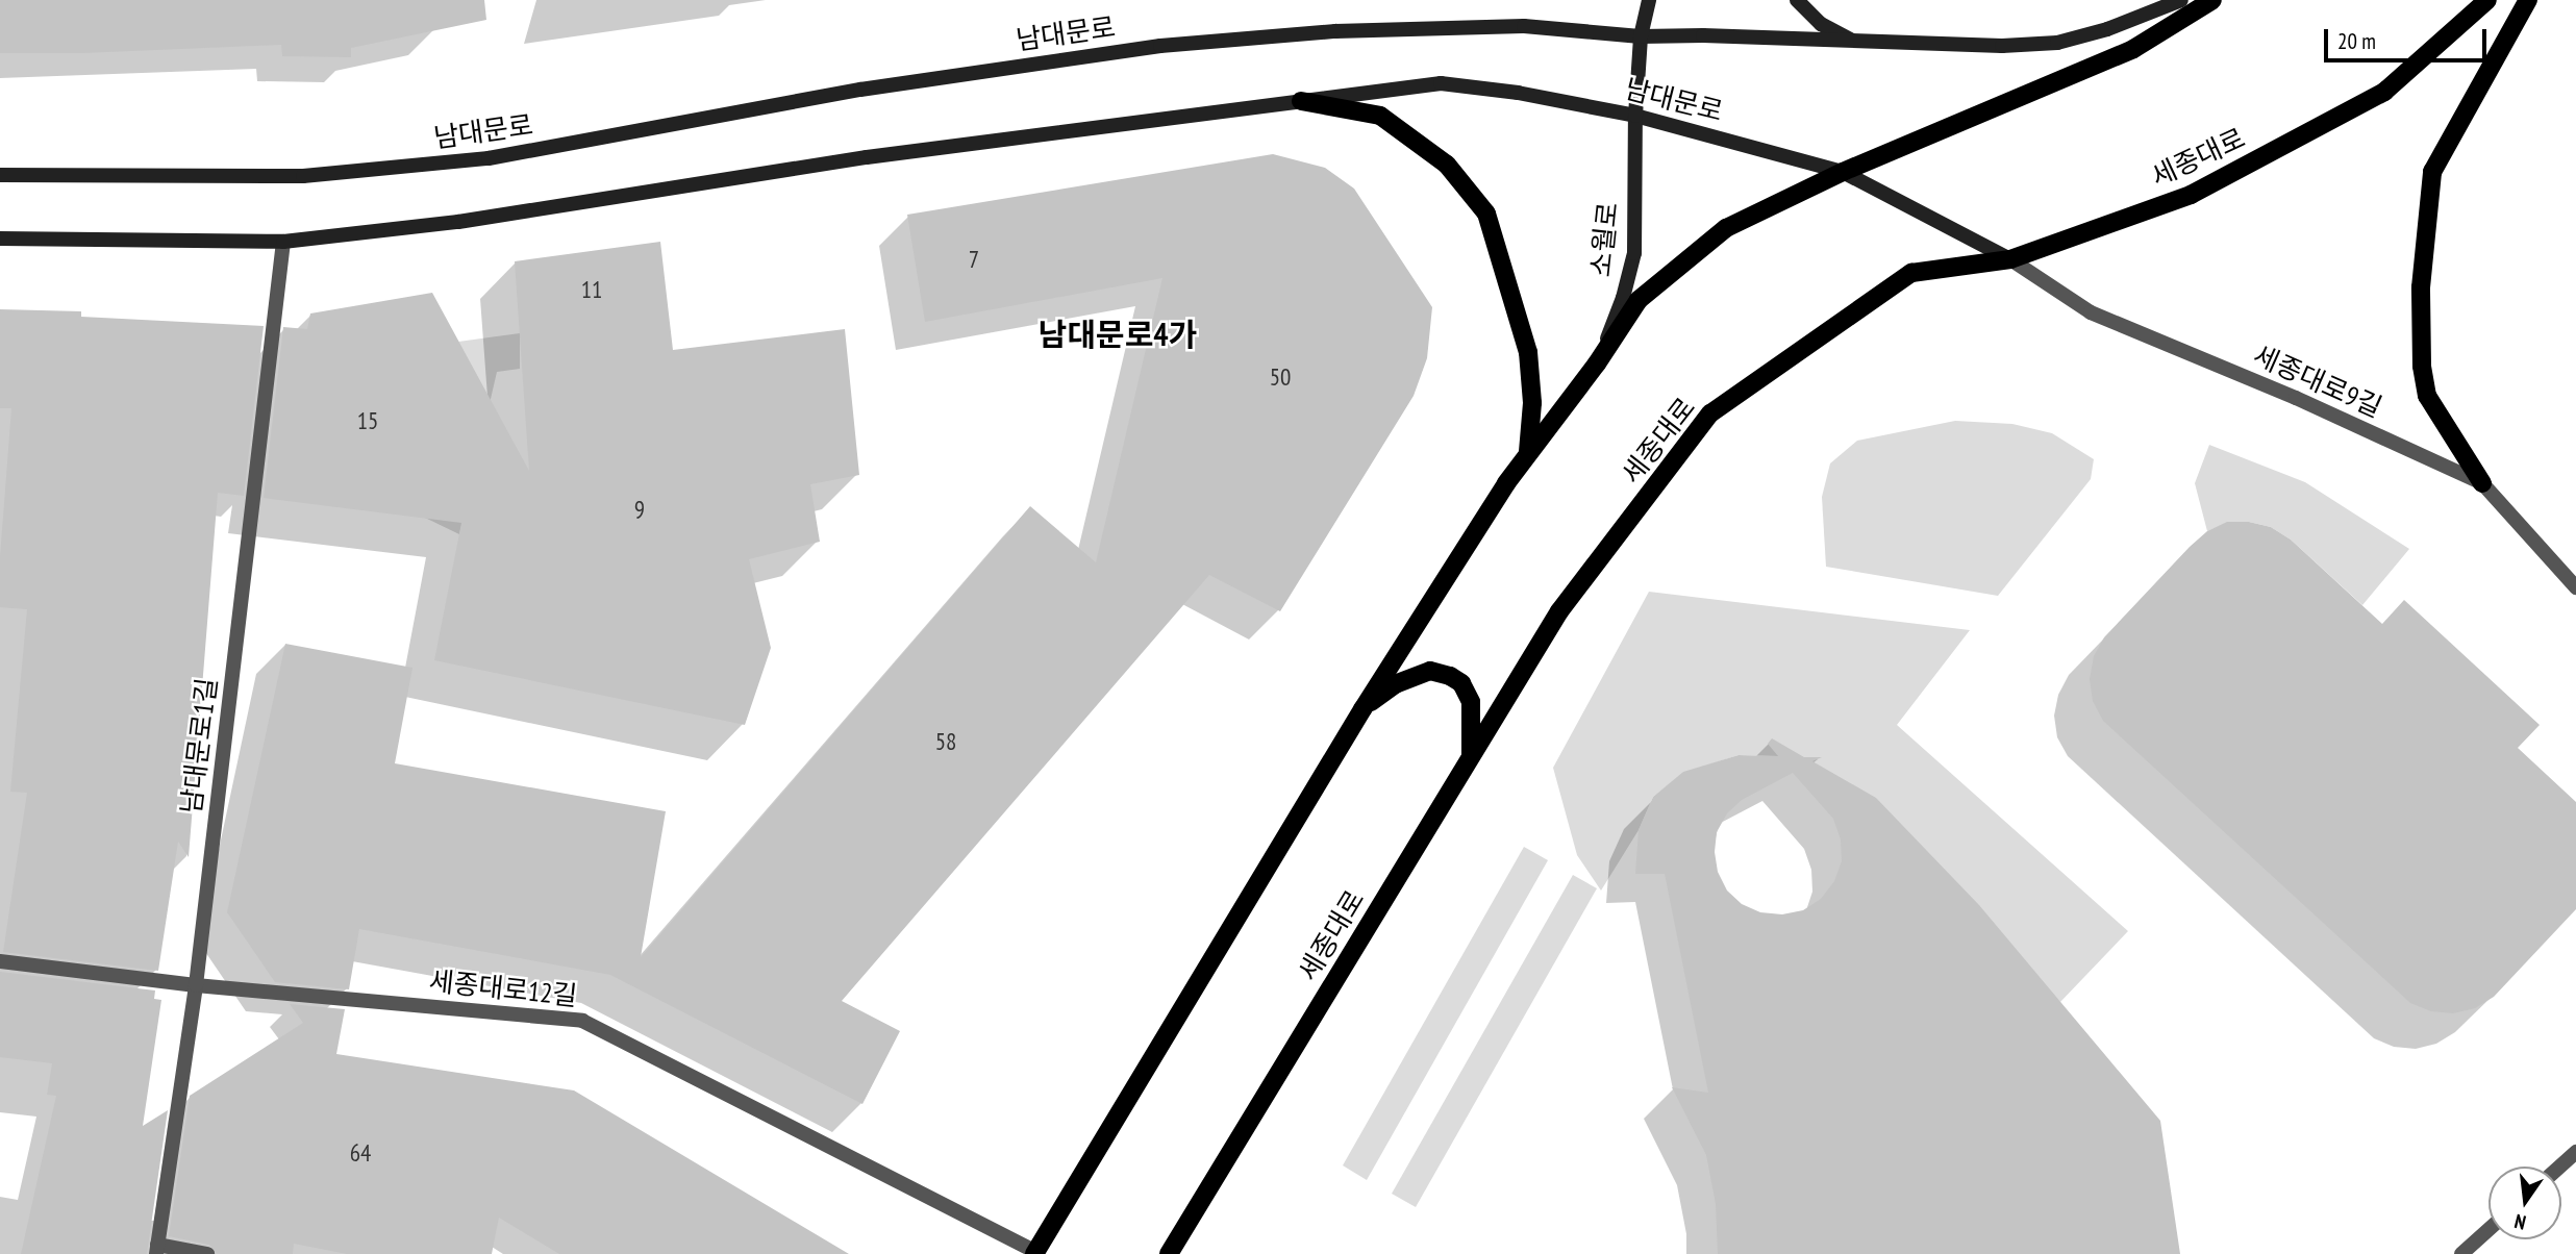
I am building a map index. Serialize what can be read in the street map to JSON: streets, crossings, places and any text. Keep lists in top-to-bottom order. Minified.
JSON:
{"streets":{"main road":["남대문로","세종대로","소월로"],"street":["세종대로9길","남대문로1길","세종대로12길"]},"crossings":[["남대문로","세종대로"],["남대문로","소월로"],["남대문로","세종대로9길"],["남대문로","남대문로1길"],["세종대로","세종대로9길"],["남대문로1길","세종대로12길"]],"districts":["남대문로4가"],"house_numbers":["7","11","50","15","9","58","64"],"scale_bar":"20 m","north":"bottom"}
